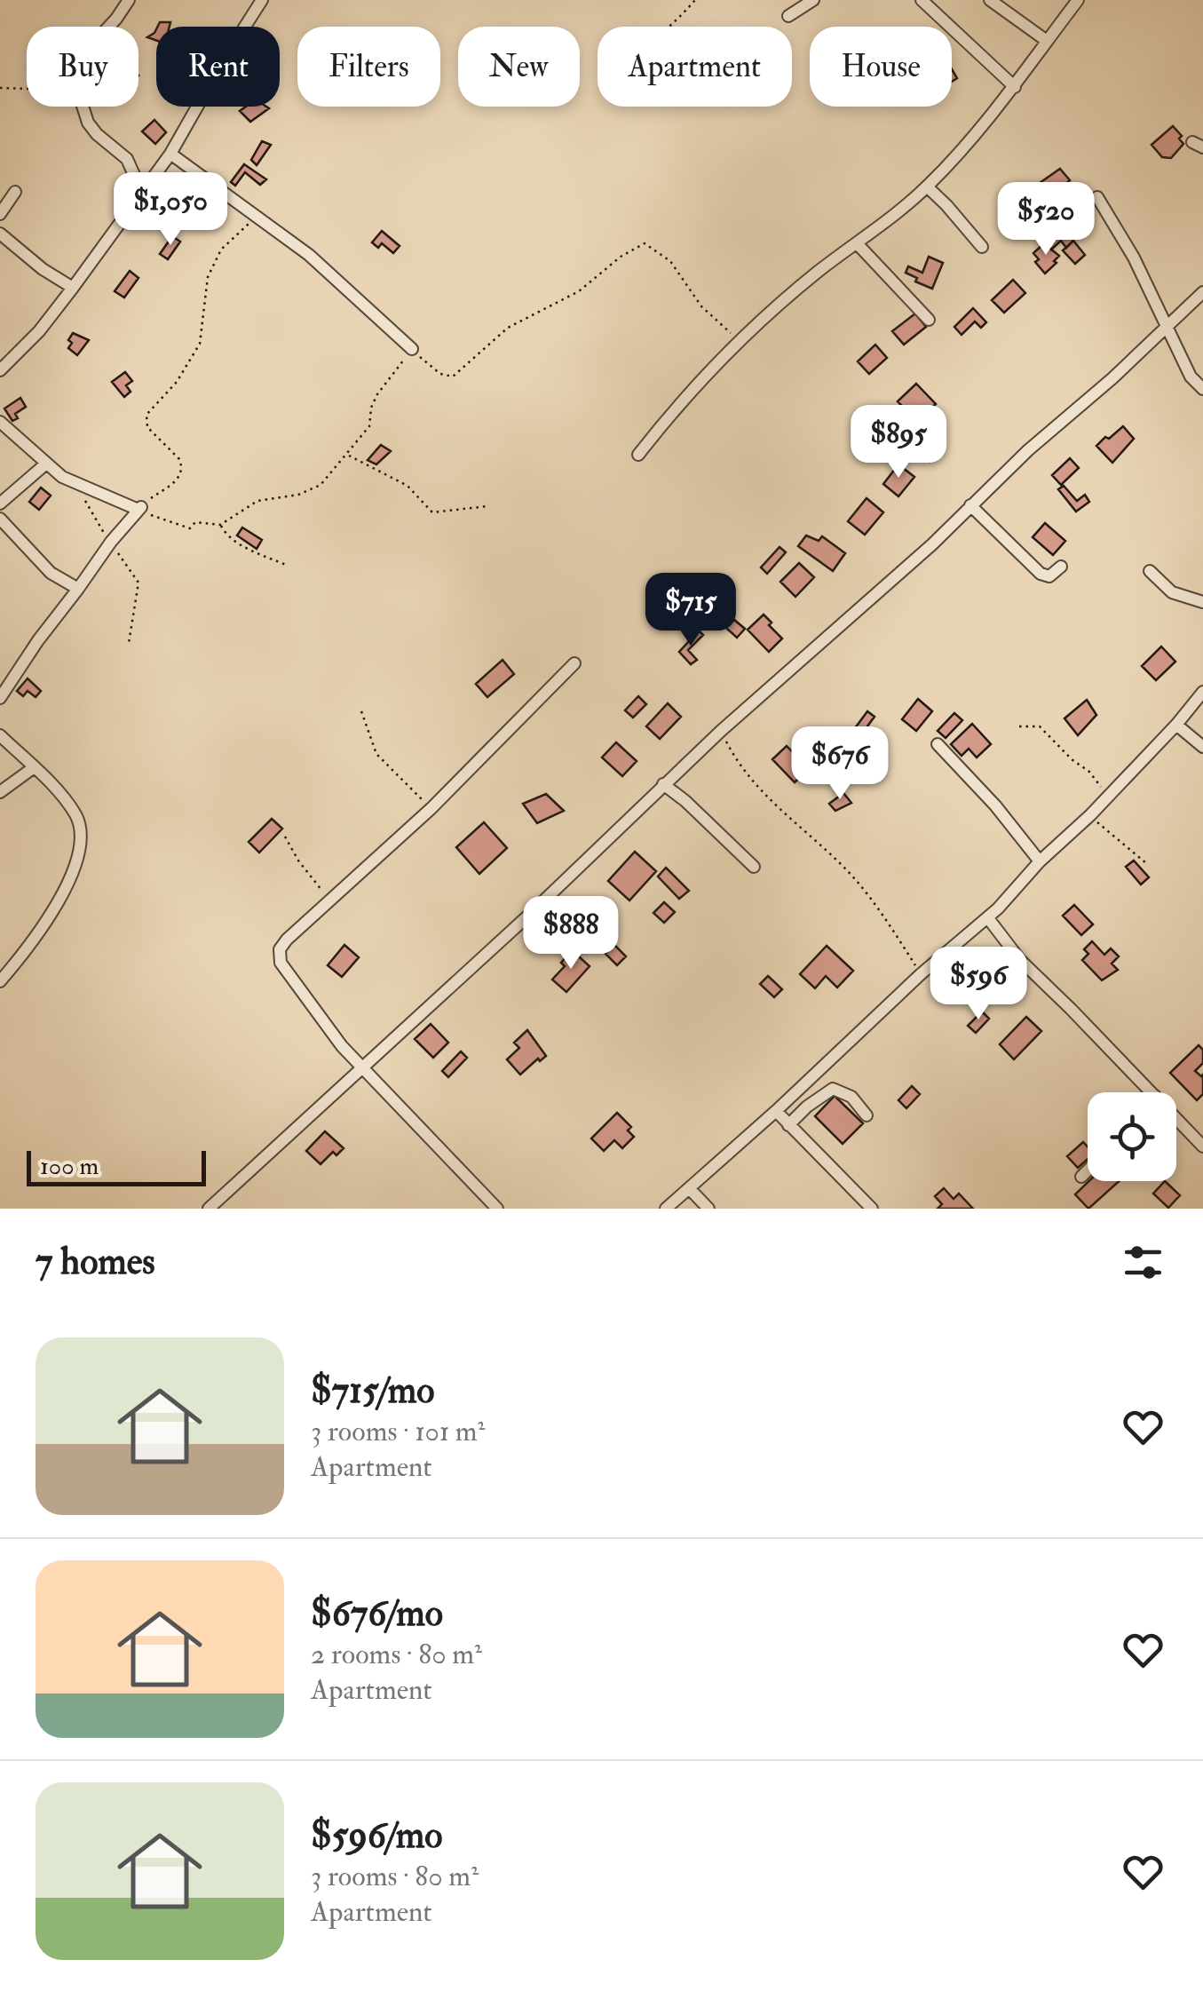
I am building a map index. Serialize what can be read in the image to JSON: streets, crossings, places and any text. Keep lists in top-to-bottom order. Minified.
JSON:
{"scale_bar":"100 m","page":{"chip":["Buy","Rent","Filters","New","Apartment","House"],"price":["$1,050","$520","$895","$715","$676","$888","$596"],"scale":"100 m","heading":"7 homes","list":[{"name":"$715/mo","note":"3 rooms · 101 m² · Apartment"},{"name":"$676/mo","note":"2 rooms · 80 m² · Apartment"},{"name":"$596/mo","note":"3 rooms · 80 m² · Apartment"}]}}
